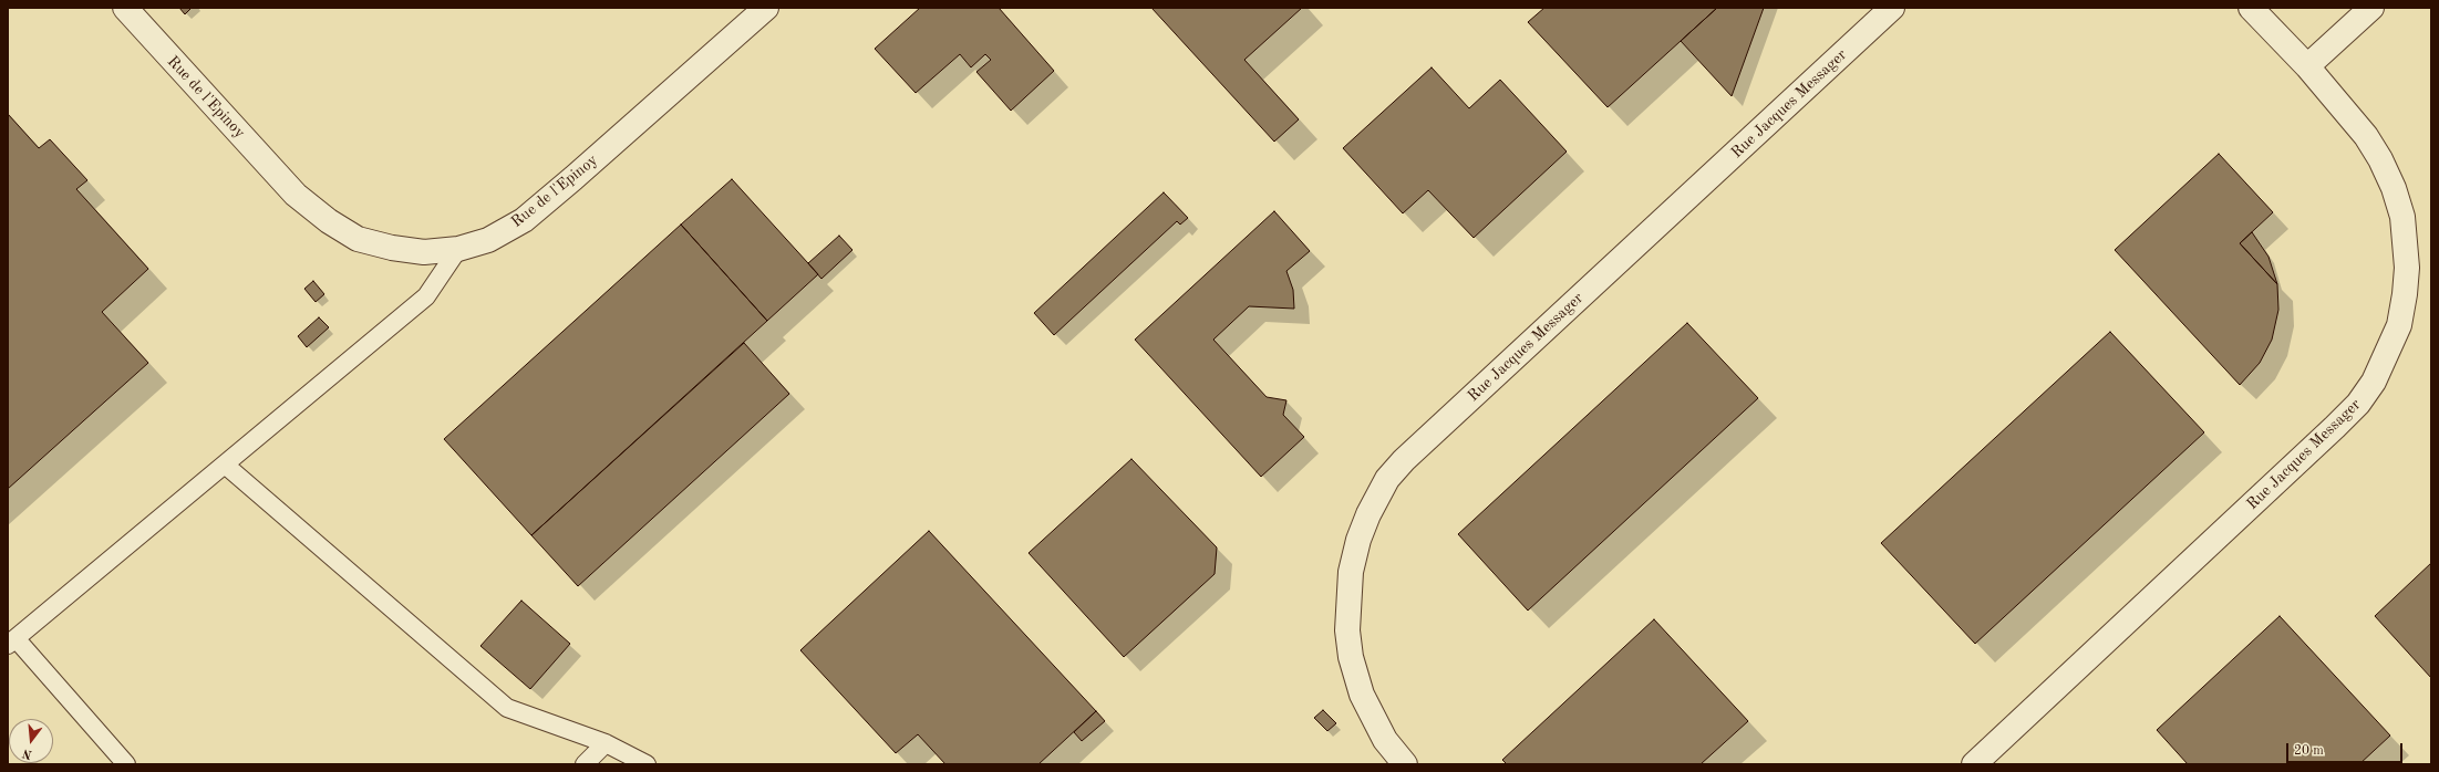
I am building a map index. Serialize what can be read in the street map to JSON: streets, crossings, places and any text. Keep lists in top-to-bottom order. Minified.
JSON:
{"streets":{"street":["Rue de l'Epinoy","Rue Jacques Messager"]},"scale_bar":"20 m","north":"bottom"}
